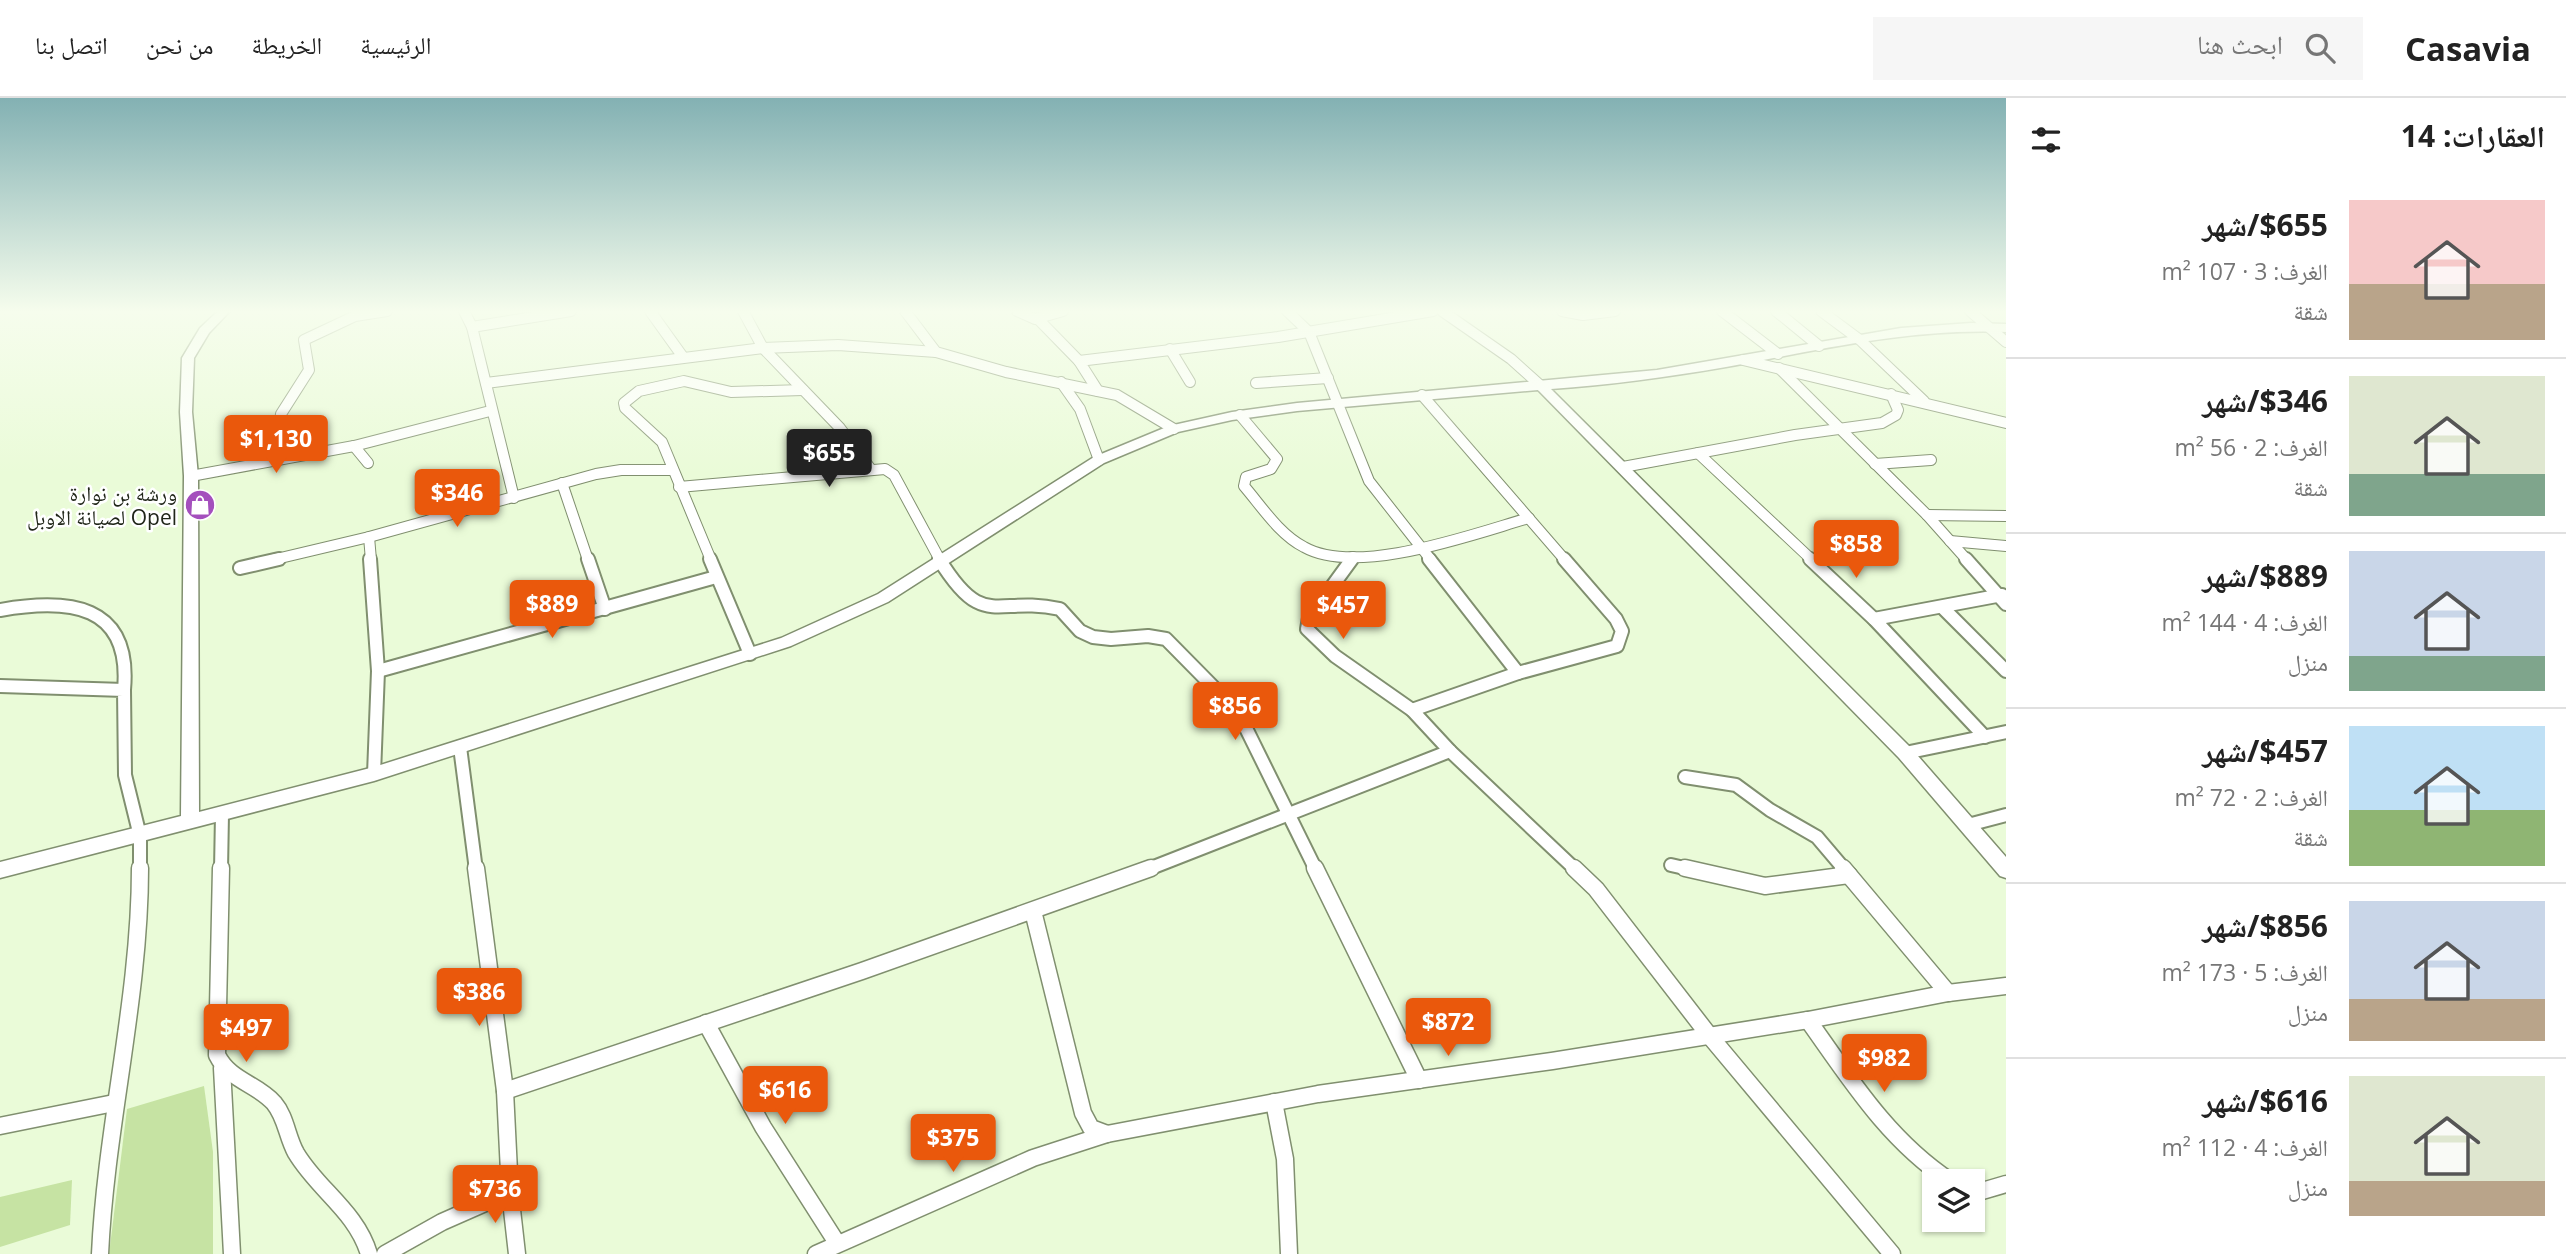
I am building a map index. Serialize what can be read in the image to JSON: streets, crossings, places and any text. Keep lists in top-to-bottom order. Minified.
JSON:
{"places":{"shop":["ورشة بن نوارة لصيانة الاوبل Opel"]},"page":{"header":"Casavia","search":"ابحث هنا","nav":["الرئيسية","الخريطة","من نحن","اتصل بنا"],"heading":"العقارات: 14","list":[{"name":"$655/شهر","note":"الغرف: 3 · 107 m² · شقة"},{"name":"$346/شهر","note":"الغرف: 2 · 56 m² · شقة"},{"name":"$889/شهر","note":"الغرف: 4 · 144 m² · منزل"},{"name":"$457/شهر","note":"الغرف: 2 · 72 m² · شقة"},{"name":"$856/شهر","note":"الغرف: 5 · 173 m² · منزل"},{"name":"$616/شهر","note":"الغرف: 4 · 112 m² · منزل"}],"price":["$1,130","$655","$346","$858","$889","$457","$856","$386","$872","$497","$982","$616","$375","$736"]}}
